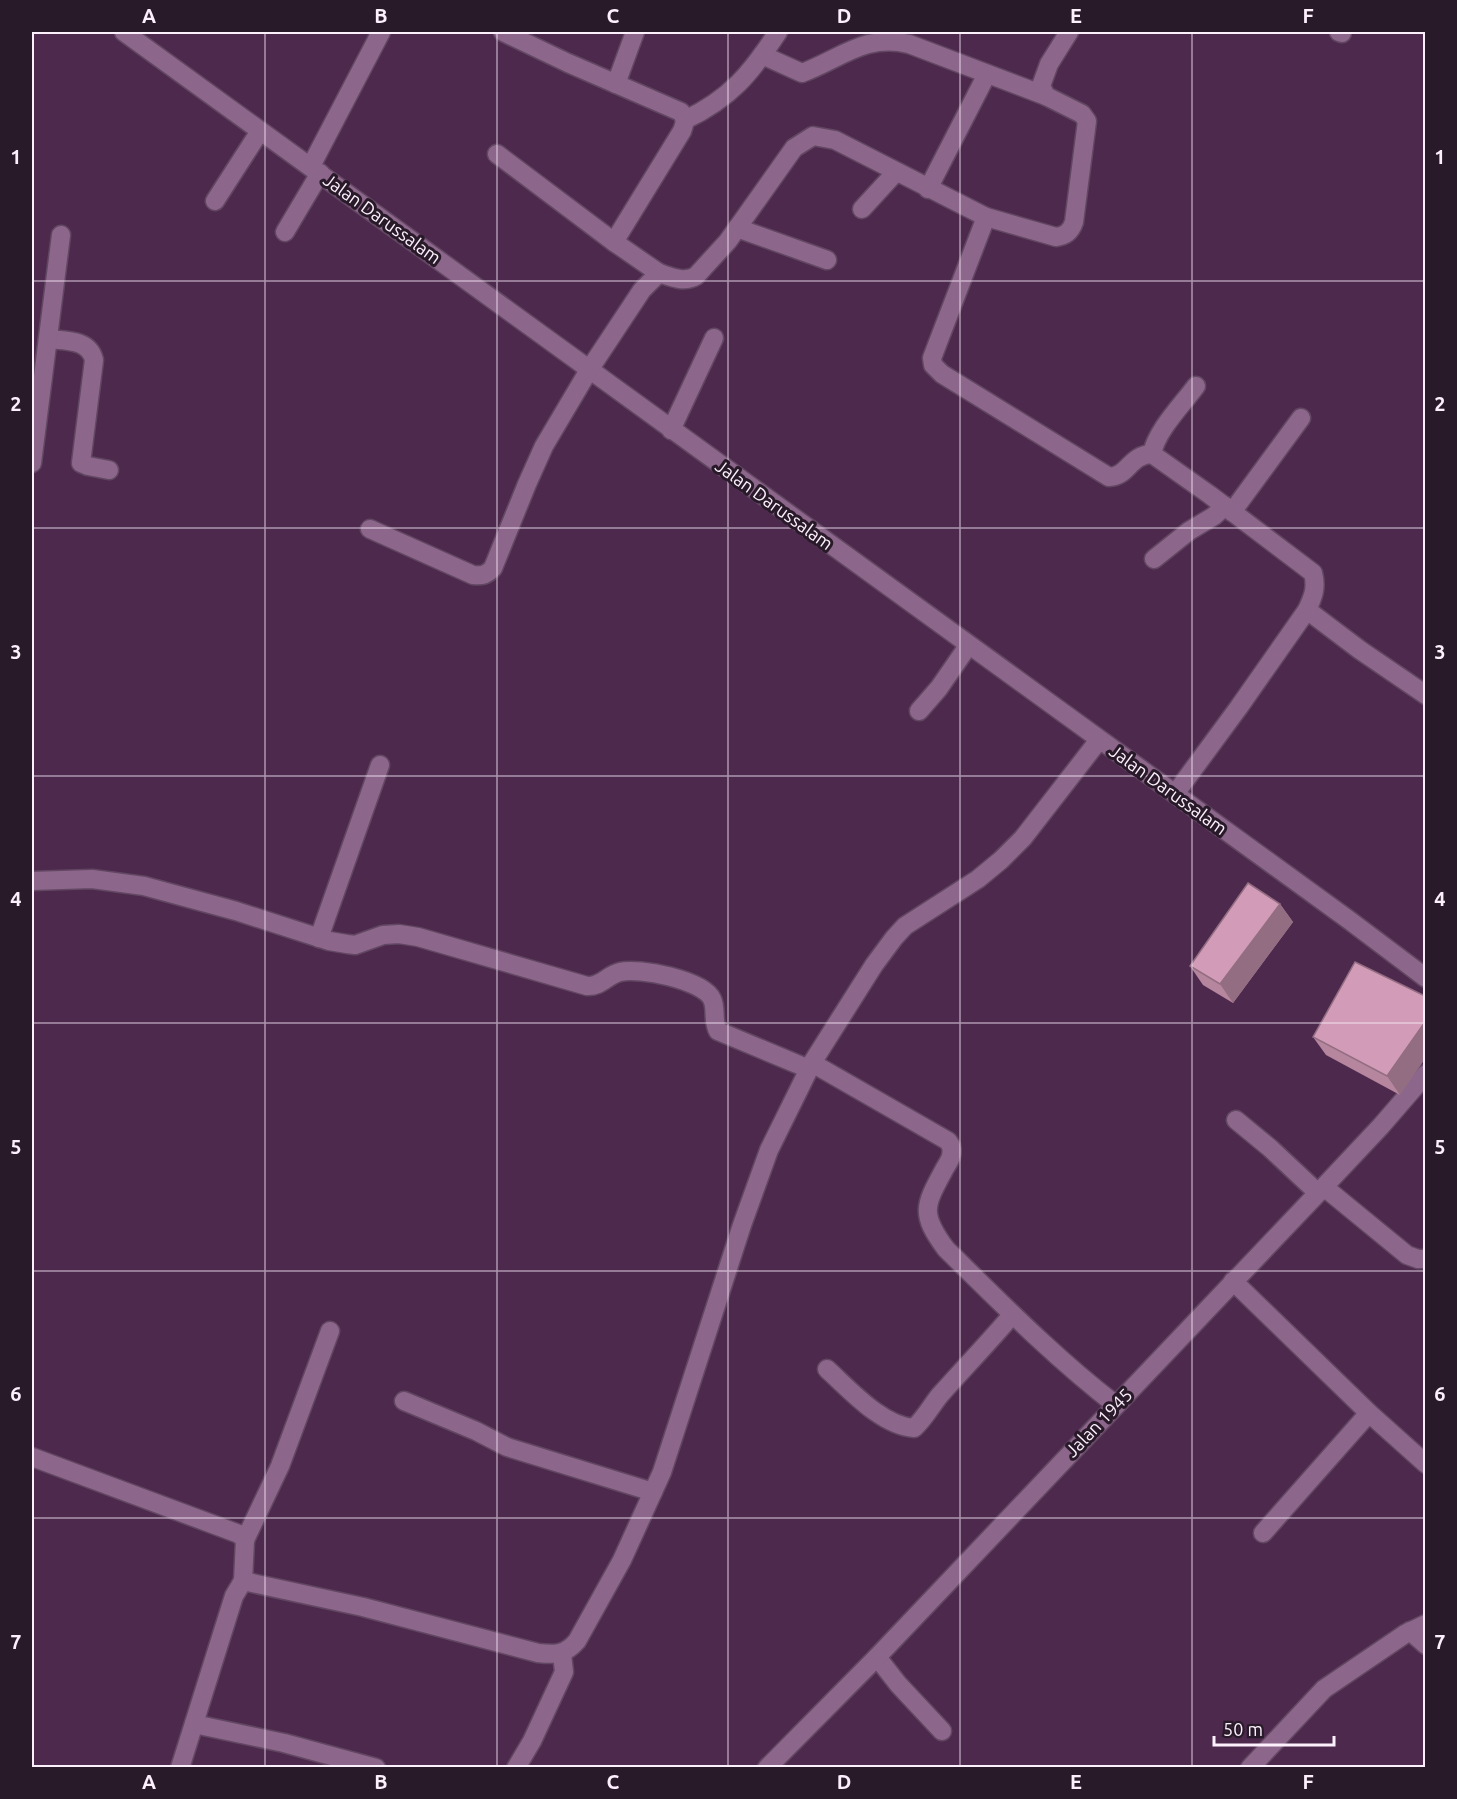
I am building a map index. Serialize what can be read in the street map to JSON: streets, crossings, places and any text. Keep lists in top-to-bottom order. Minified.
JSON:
{"streets":{"street":["Jalan Darussalam","Jalan 1945"]},"scale_bar":"50 m","grid":{"columns":["A","B","C","D","E","F"],"rows":["1","2","3","4","5","6","7"]}}
